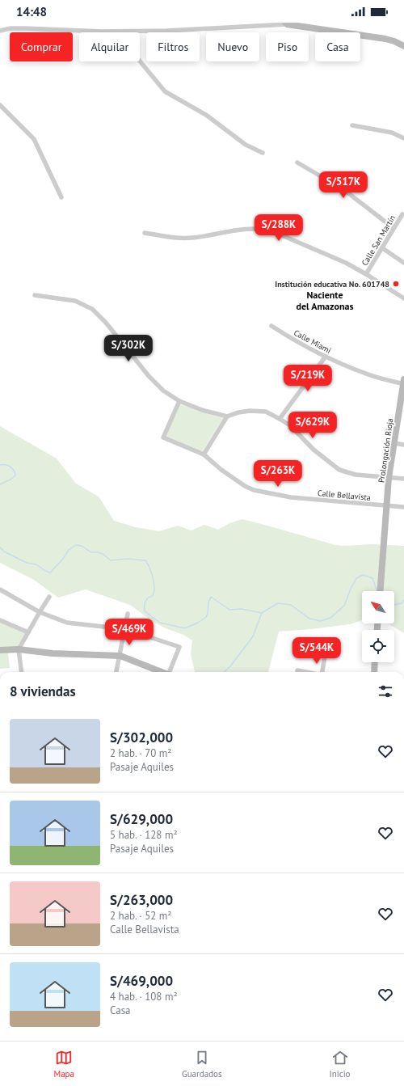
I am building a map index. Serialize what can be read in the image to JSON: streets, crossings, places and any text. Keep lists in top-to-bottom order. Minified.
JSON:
{"streets":{"street":["Calle San Martín","Calle Miami","Prolongación Rioja","Calle Bellavista"]},"crossings":[["Calle Miami","Prolongación Rioja"],["Prolongación Rioja","Calle Bellavista"]],"districts":["Naciente del Amazonas"],"places":["Institución educativa No. 601748"],"north":"top left","page":{"status":"14:48","chip":["Comprar","Alquilar","Filtros","Nuevo","Piso","Casa"],"price":["S/517K","S/288K","S/302K","S/219K","S/629K","S/263K","S/469K","S/544K"],"heading":"8 viviendas","list":[{"name":"S/302,000","note":"2 hab. · 70 m² · Pasaje Aquiles"},{"name":"S/629,000","note":"5 hab. · 128 m² · Pasaje Aquiles"},{"name":"S/263,000","note":"2 hab. · 52 m² · Calle Bellavista"},{"name":"S/469,000","note":"4 hab. · 108 m² · Casa"}],"tabs":["Mapa","Guardados","Inicio"]}}
